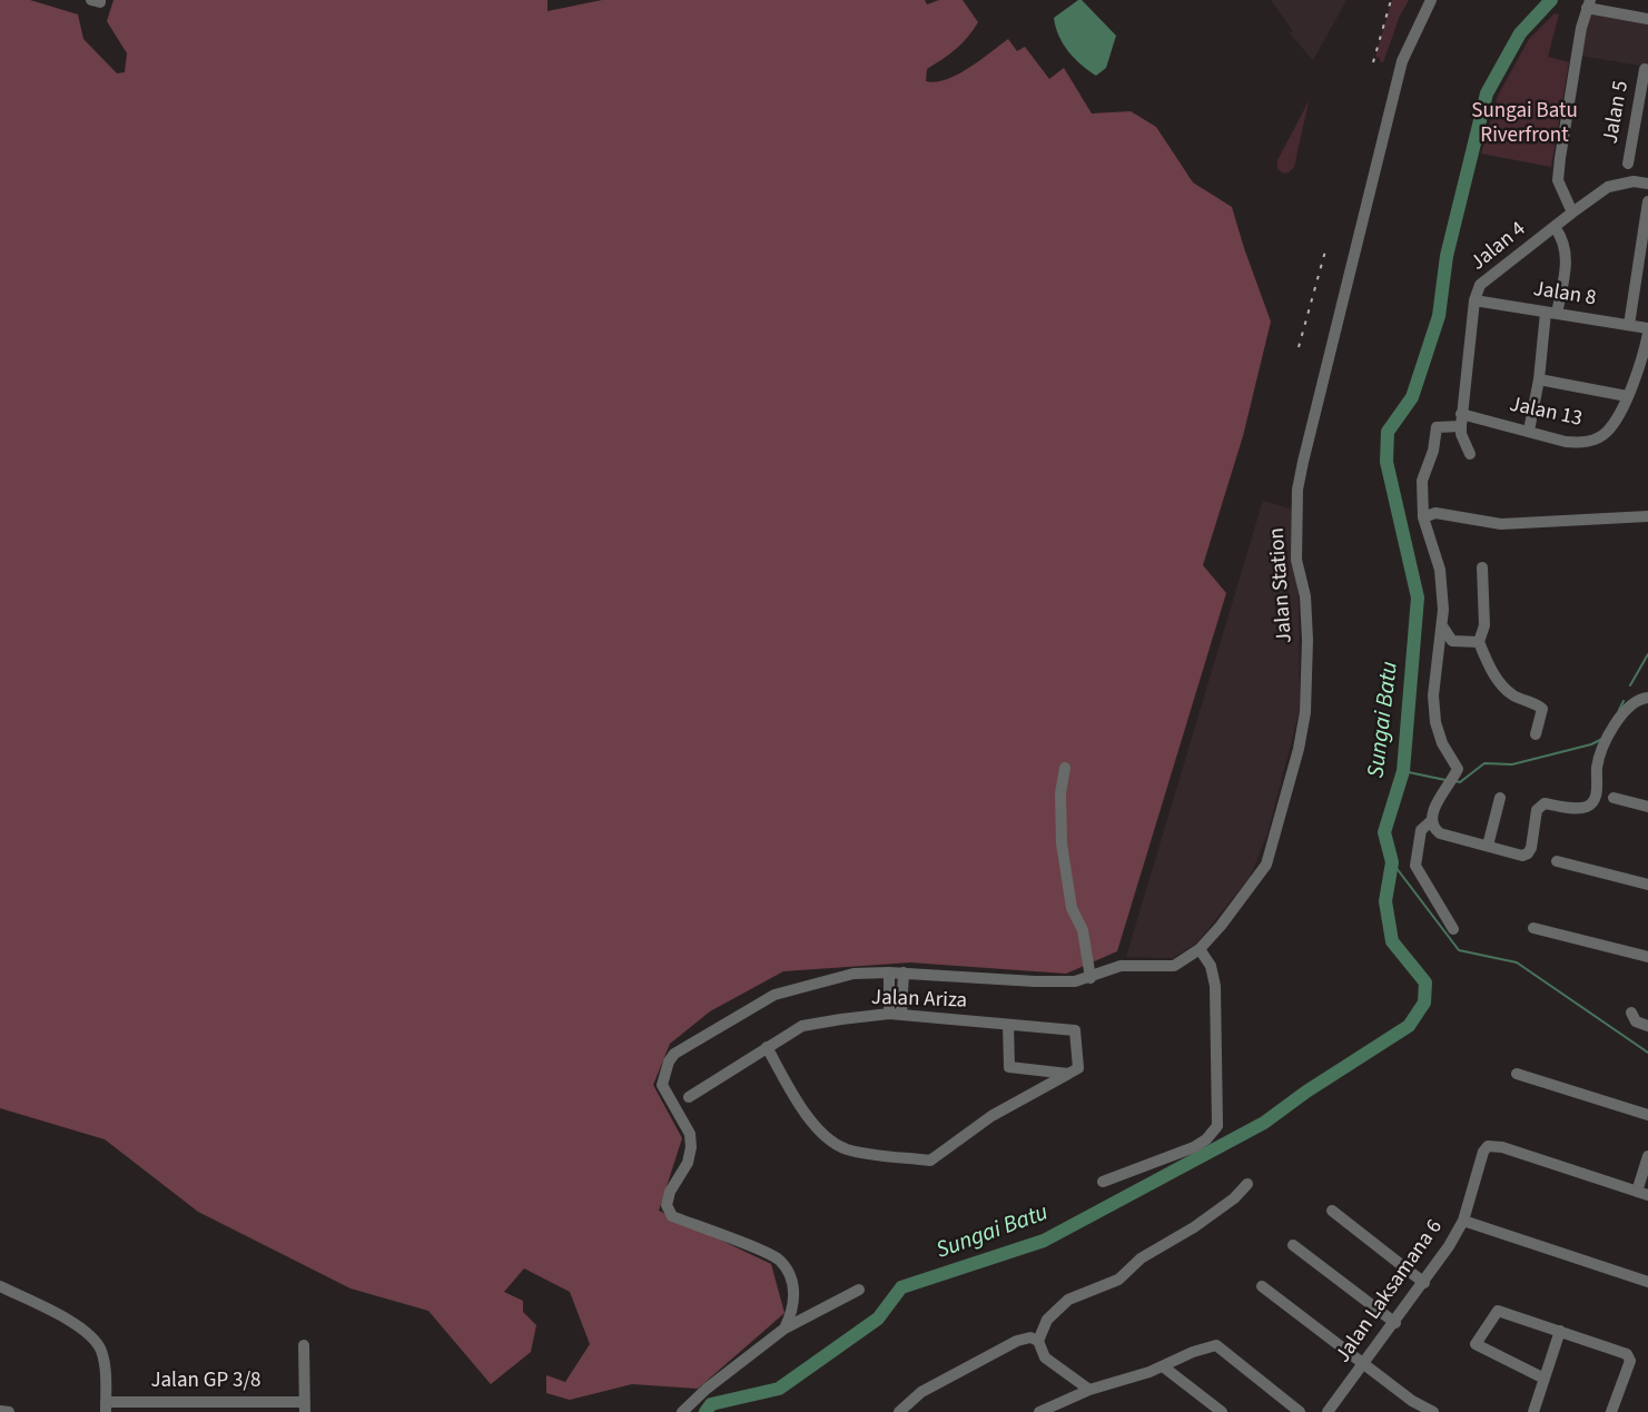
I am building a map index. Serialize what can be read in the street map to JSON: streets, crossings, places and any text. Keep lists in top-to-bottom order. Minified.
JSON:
{"streets":{"street":["Jalan 5","Jalan 4","Jalan 8","Jalan 13","Jalan Station","Jalan Ariza","Jalan Laksamana 6","Jalan GP 3/8"]},"crossings":[["Jalan 4","Jalan 8"],["Jalan 4","Jalan 13"]],"water":["Sungai Batu"],"parks":["Sungai Batu Riverfront"]}
